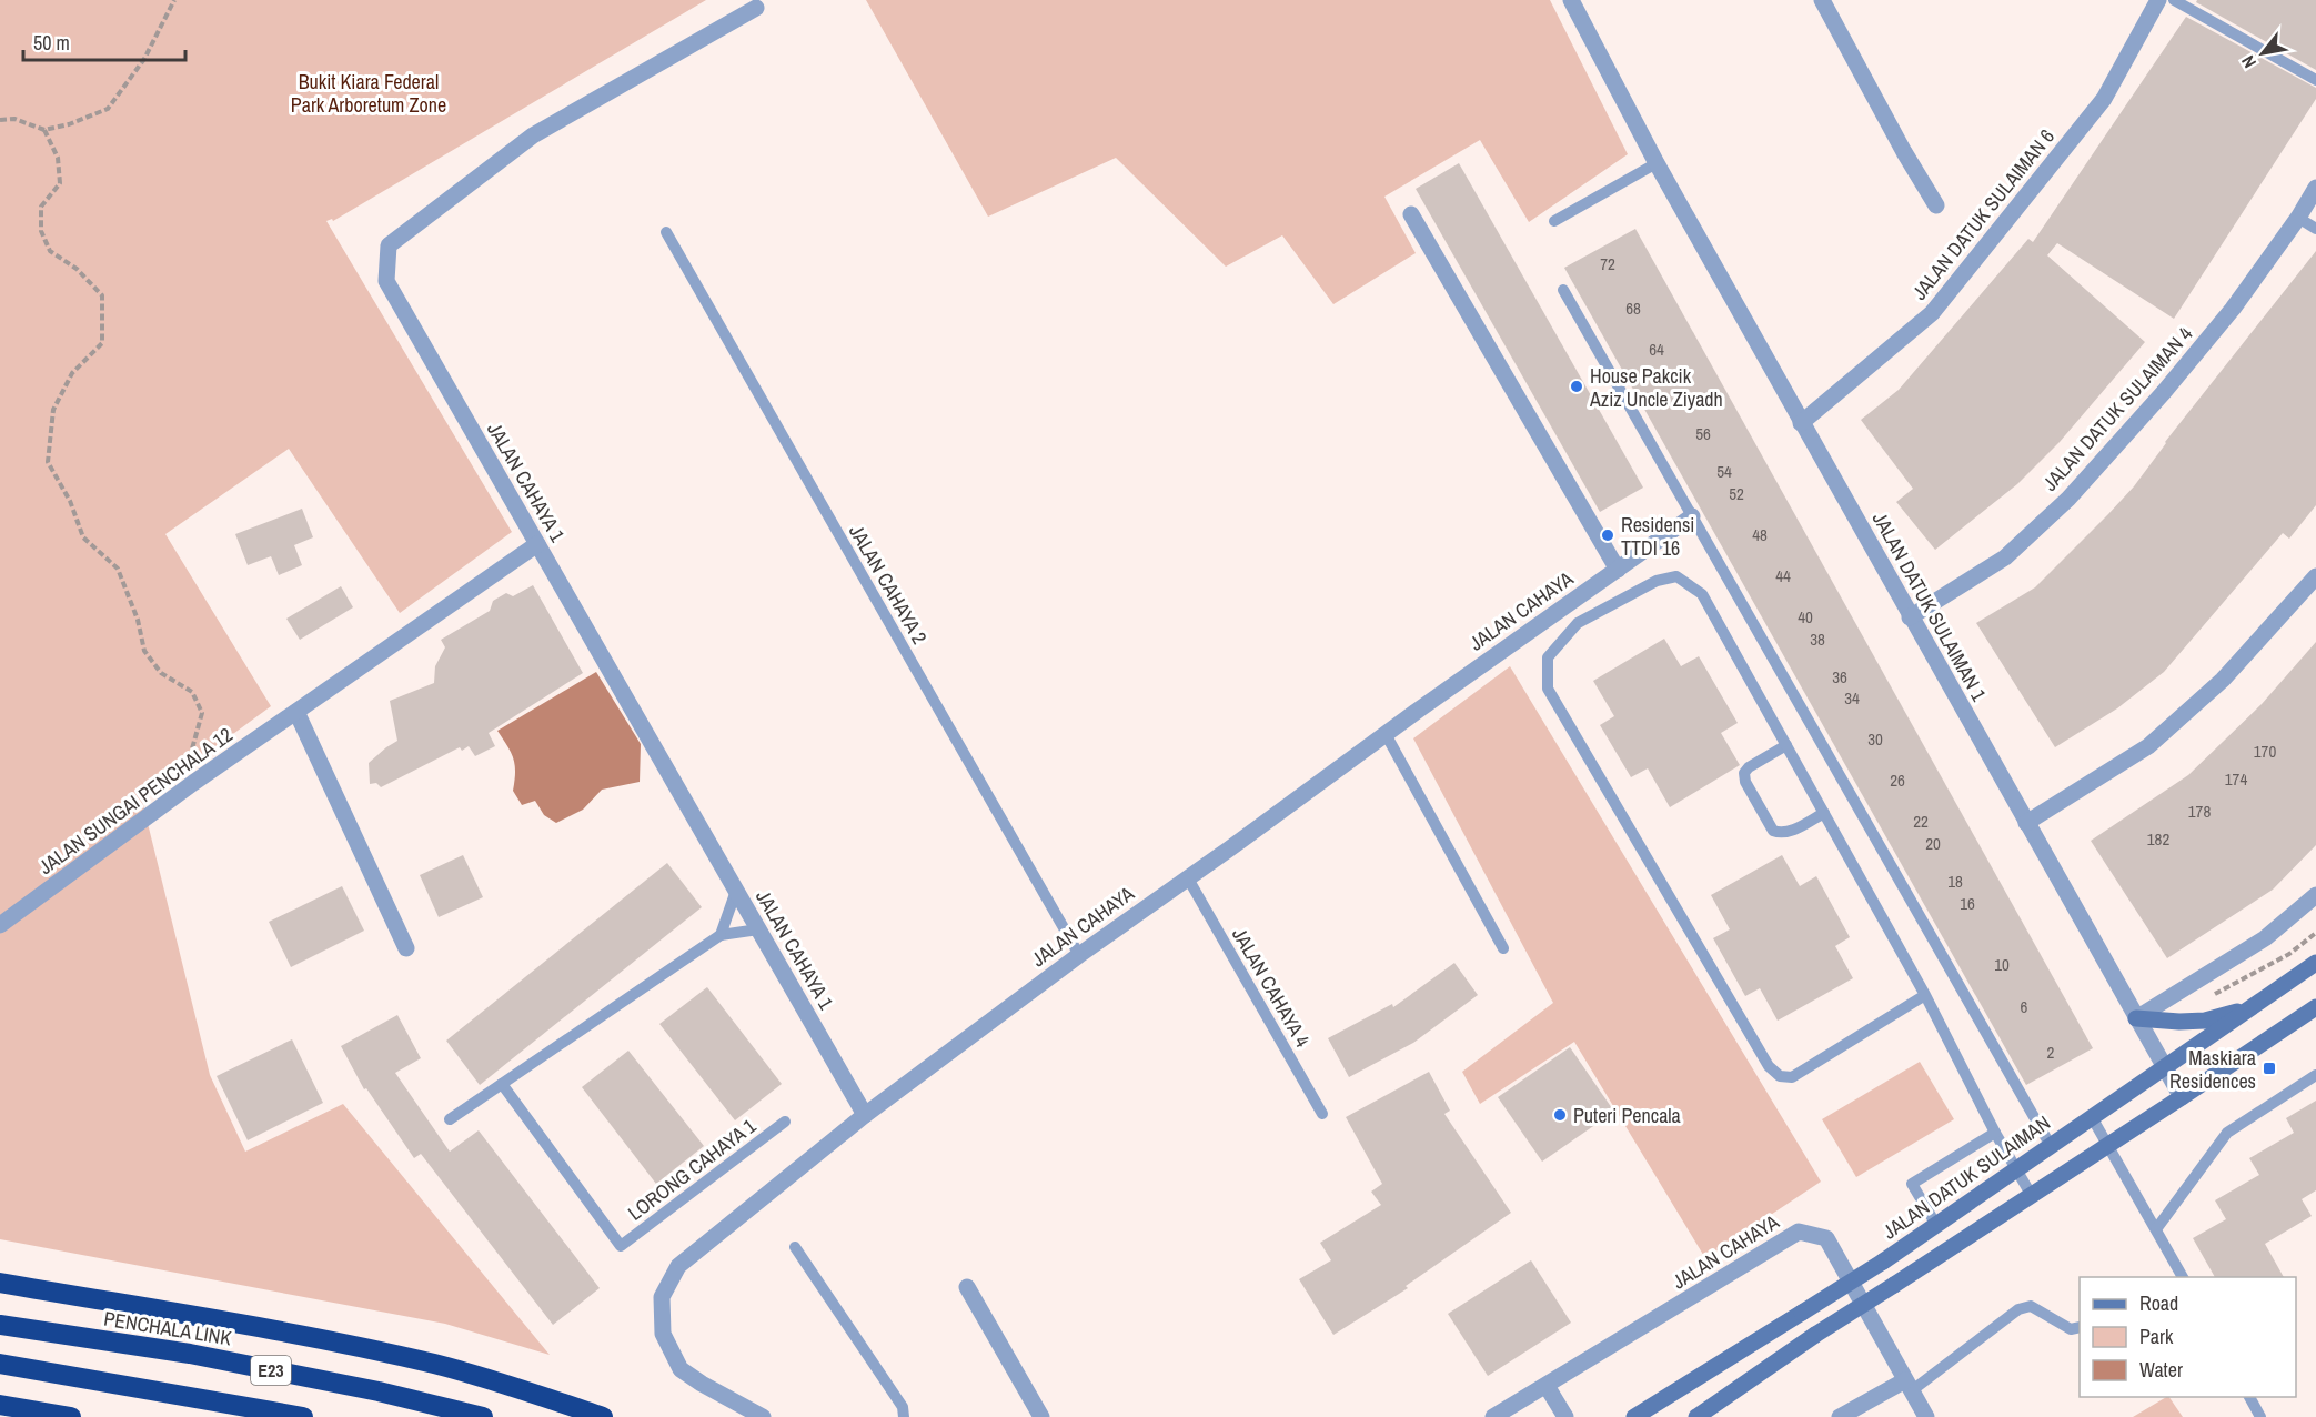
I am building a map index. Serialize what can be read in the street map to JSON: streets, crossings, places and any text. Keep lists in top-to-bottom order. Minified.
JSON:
{"streets":{"highway":["PENCHALA LINK","E23"],"main road":["JALAN DATUK SULAIMAN"],"street":["JALAN DATUK SULAIMAN 6","JALAN DATUK SULAIMAN 4","JALAN CAHAYA 1","JALAN DATUK SULAIMAN 1","JALAN CAHAYA","JALAN SUNGAI PENCHALA 12"],"lane":["JALAN CAHAYA 2","JALAN CAHAYA 4","LORONG CAHAYA 1"]},"crossings":[["JALAN DATUK SULAIMAN 6","JALAN DATUK SULAIMAN 1"],["JALAN DATUK SULAIMAN 4","JALAN DATUK SULAIMAN 1"],["JALAN CAHAYA 1","JALAN CAHAYA"],["JALAN CAHAYA 1","JALAN SUNGAI PENCHALA 12"],["JALAN CAHAYA 2","JALAN CAHAYA"],["JALAN DATUK SULAIMAN 1","JALAN DATUK SULAIMAN"],["JALAN CAHAYA","JALAN CAHAYA 4"]],"parks":["Bukit Kiara Federal Park Arboretum Zone"],"places":{"other":["House Pakcik Aziz Uncle Ziyadh","Residensi TTDI 16","Puteri Pencala"],"transit":["Maskiara Residences"]},"house_numbers":["72","68","64","56","54","52","48","44","40","38","36","34","30","170","174","26","178","22","182","20","18","16","10","6","2"],"legend":["Road","Park","Water"],"scale_bar":"50 m","north":"bottom left"}
